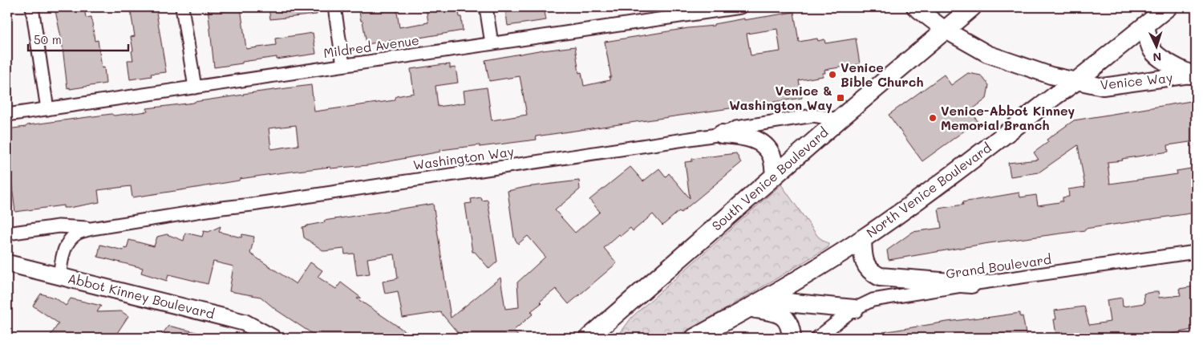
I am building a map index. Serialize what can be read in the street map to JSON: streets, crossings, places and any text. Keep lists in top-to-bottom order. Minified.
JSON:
{"streets":{"main road":["South Venice Boulevard","North Venice Boulevard"],"street":["Mildred Avenue","Venice Way","Washington Way","Grand Boulevard","Abbot Kinney Boulevard"]},"crossings":[["Venice Way","South Venice Boulevard"],["Venice Way","North Venice Boulevard"],["Washington Way","South Venice Boulevard"],["Washington Way","Abbot Kinney Boulevard"]],"places":{"other":["Venice Bible Church","Venice-Abbot Kinney Memorial Branch"],"transit":["Venice & Washington Way"]},"scale_bar":"50 m","north":"bottom"}
